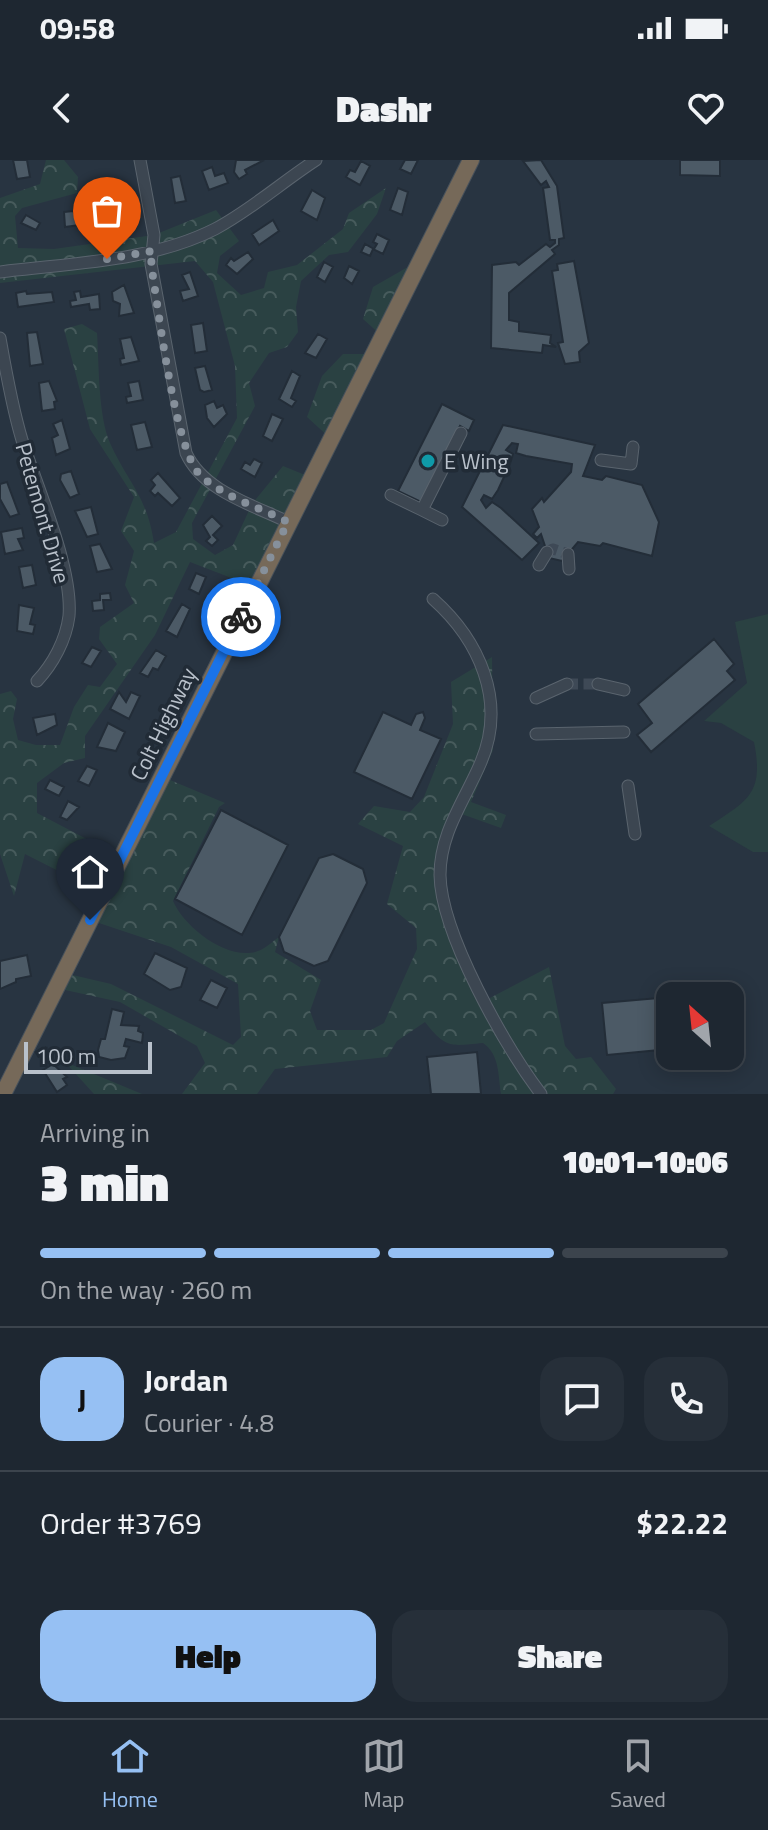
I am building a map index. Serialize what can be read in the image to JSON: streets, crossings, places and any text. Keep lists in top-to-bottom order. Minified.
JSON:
{"streets":{"highway":["Colt Highway"],"street":["Petemont Drive"]},"places":["E Wing"],"scale_bar":"100 m","north":"top left","page":{"status":"09:58","header":"Dashr","scale":"100 m","heading":["3 min","Arriving in","10:01–10:06"],"panel":["Jordan","Courier · 4.8","Order #3769","$22.22"],"bar":"On the way · 260 m","round":"J","buttons":["Help","Share"],"tabs":["Home","Map","Saved"]}}
